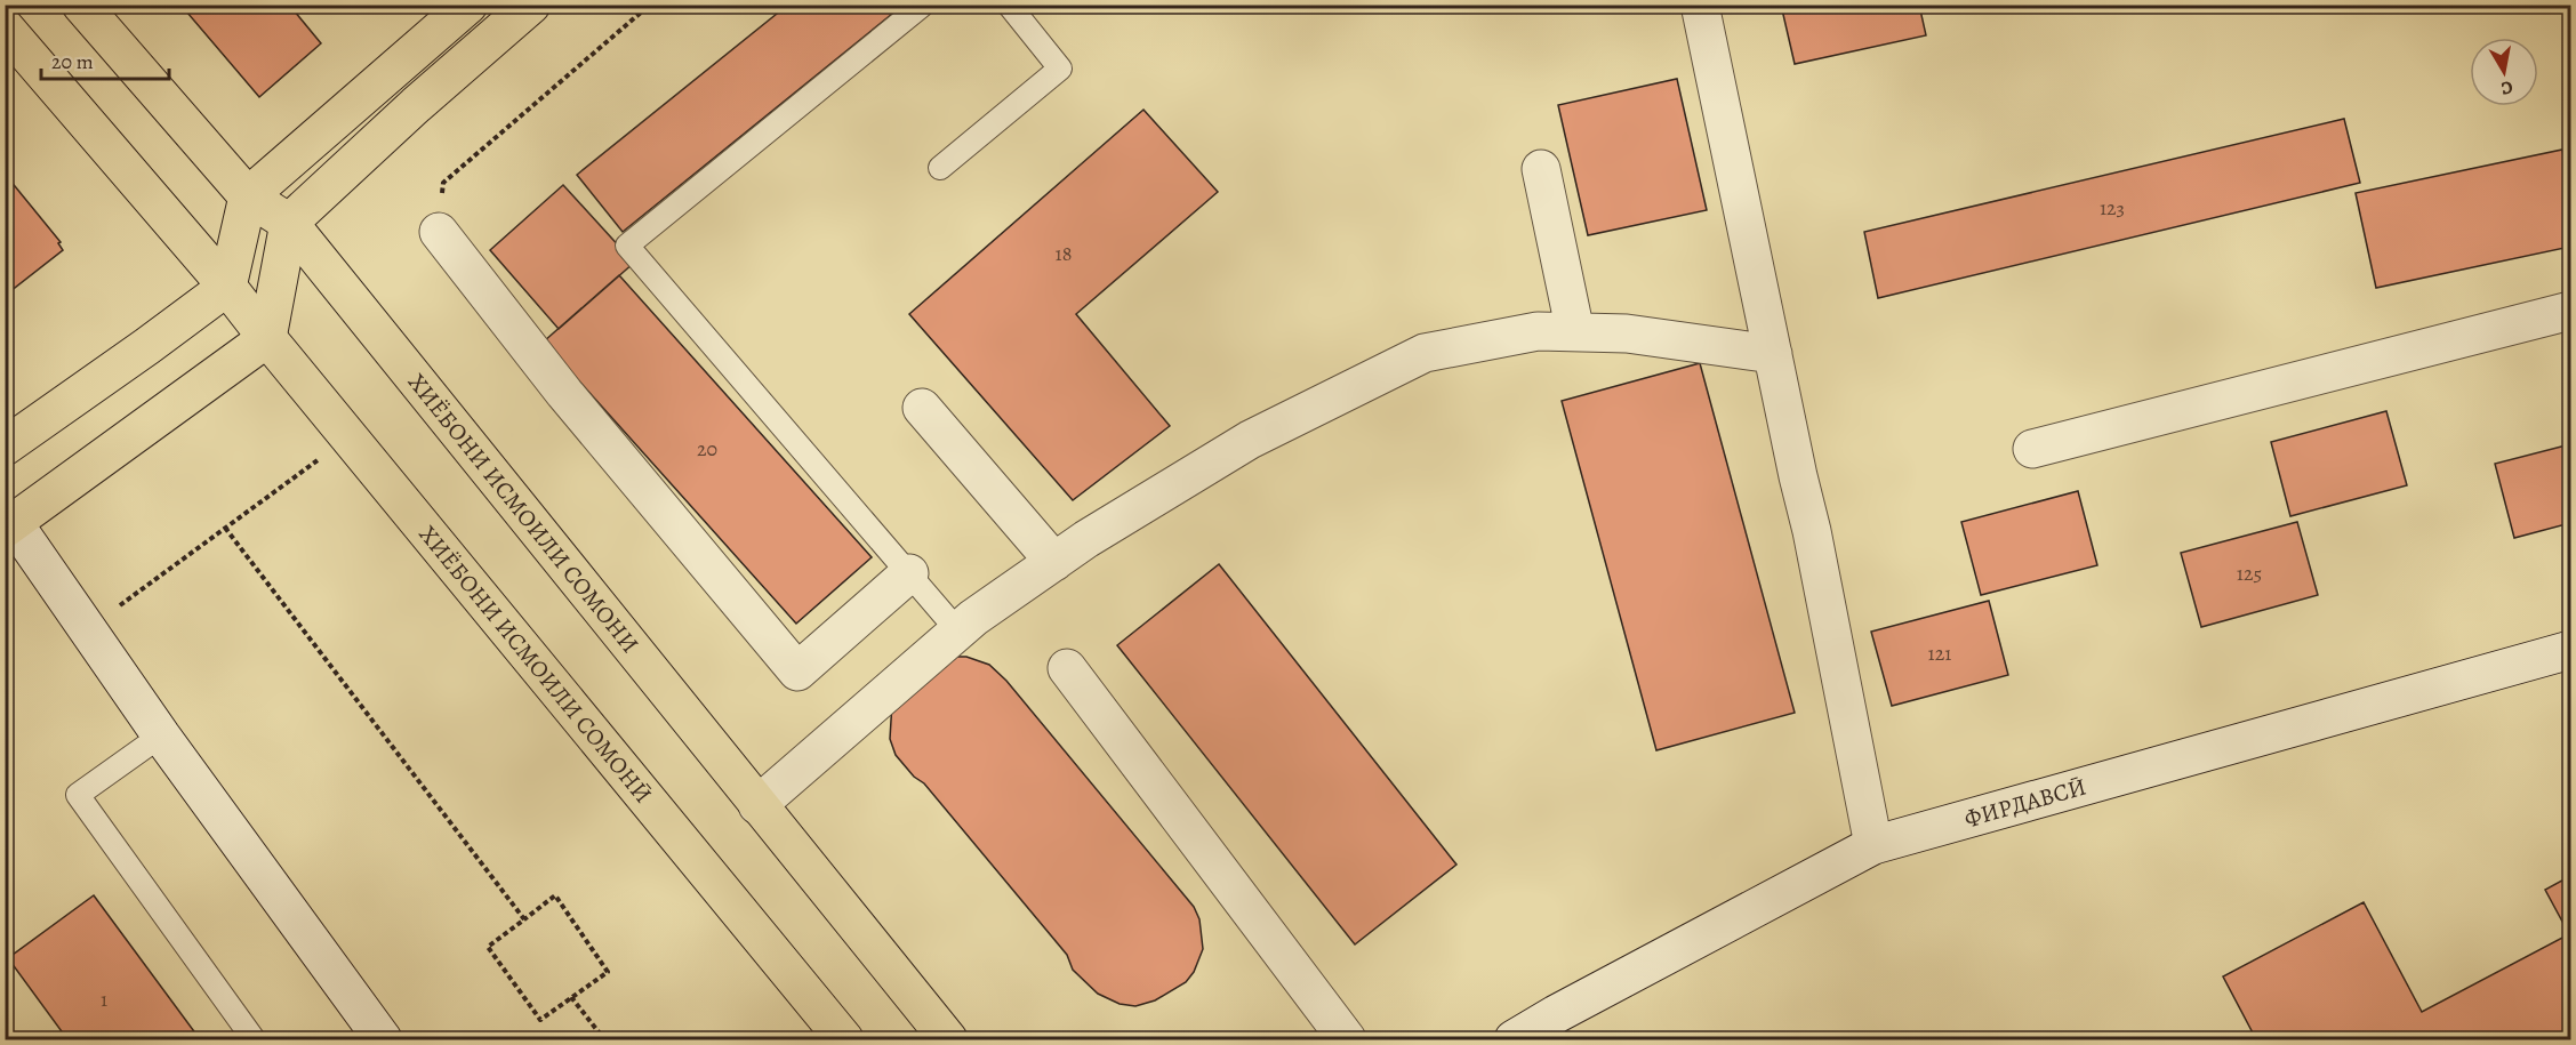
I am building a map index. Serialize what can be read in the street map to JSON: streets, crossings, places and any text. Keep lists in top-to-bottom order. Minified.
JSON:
{"streets":{"main road":["ХИЁБОНИ ИСМОИЛИ СОМОНИ","ХИЁБОНИ ИСМОИЛИ СОМОНӢ"],"street":["ФИРДАВСӢ"]},"house_numbers":["123","18","20","125","121","1"],"scale_bar":"20 m","north":"bottom"}
